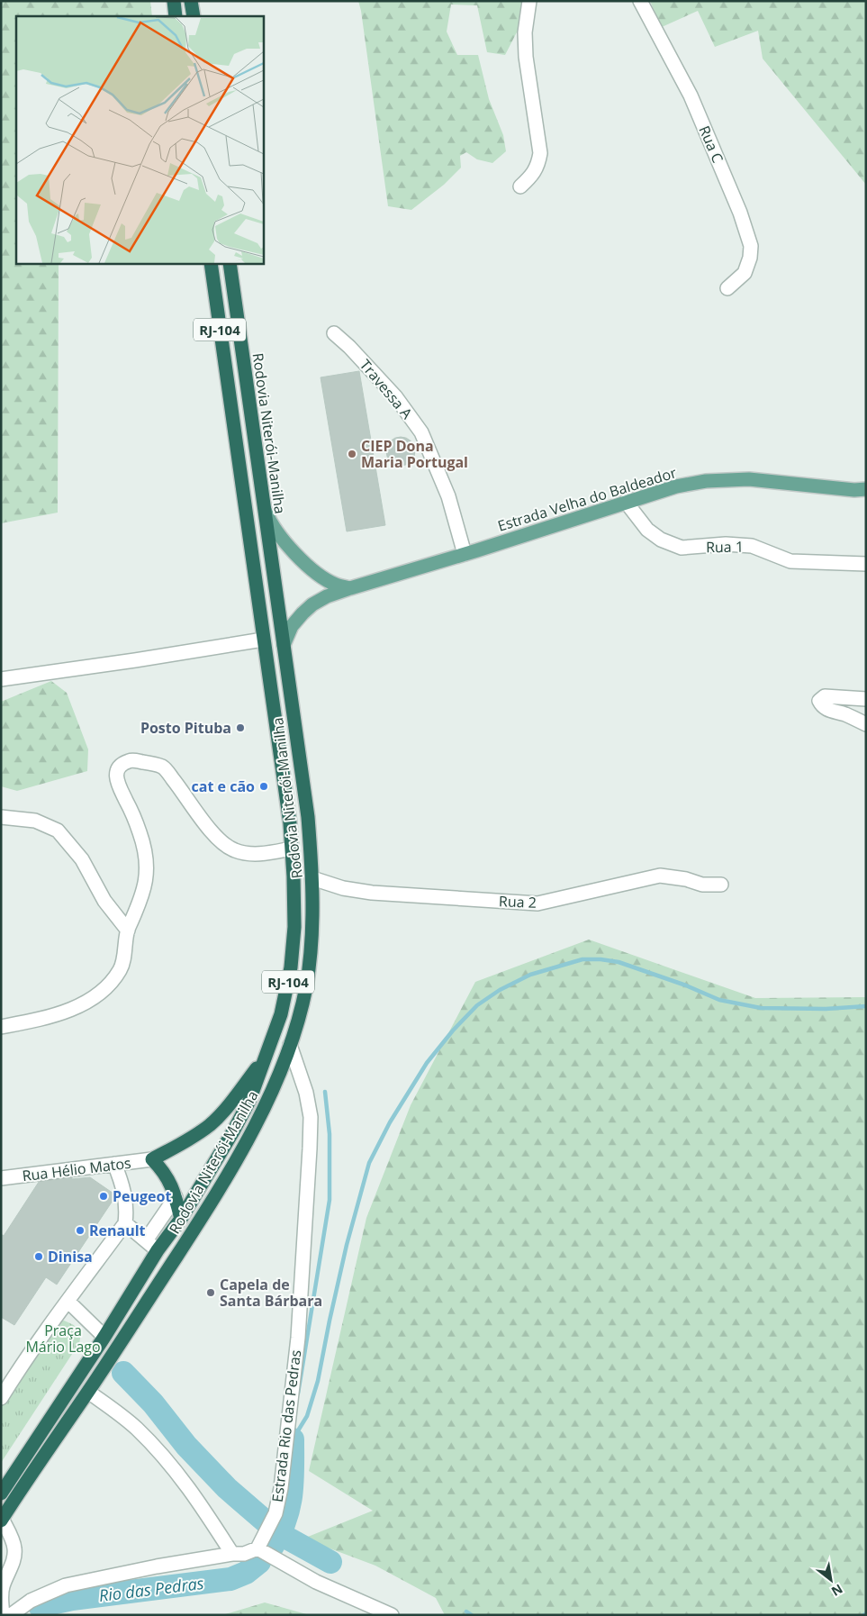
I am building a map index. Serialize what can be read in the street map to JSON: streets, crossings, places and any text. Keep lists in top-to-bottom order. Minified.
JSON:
{"streets":{"highway":["RJ-104","Rodovia Niterói-Manilha"],"main road":["Estrada Velha do Baldeador"],"street":["Rua C","Travessa A","Rua 1","Rua 2","Rua Hélio Matos","Estrada Rio das Pedras"]},"crossings":[["Travessa A","Estrada Velha do Baldeador"],["Rodovia Niterói-Manilha","Estrada Velha do Baldeador"],["Rodovia Niterói-Manilha","Rua 2"],["Rodovia Niterói-Manilha","Estrada Rio das Pedras"],["Estrada Velha do Baldeador","Rua 1"]],"water":["Rio das Pedras"],"parks":["Praça Mário Lago"],"places":["CIEP Dona Maria Portugal","Posto Pituba","cat e cão","Peugeot","Renault","Dinisa","Capela de Santa Bárbara"],"north":"bottom right"}
